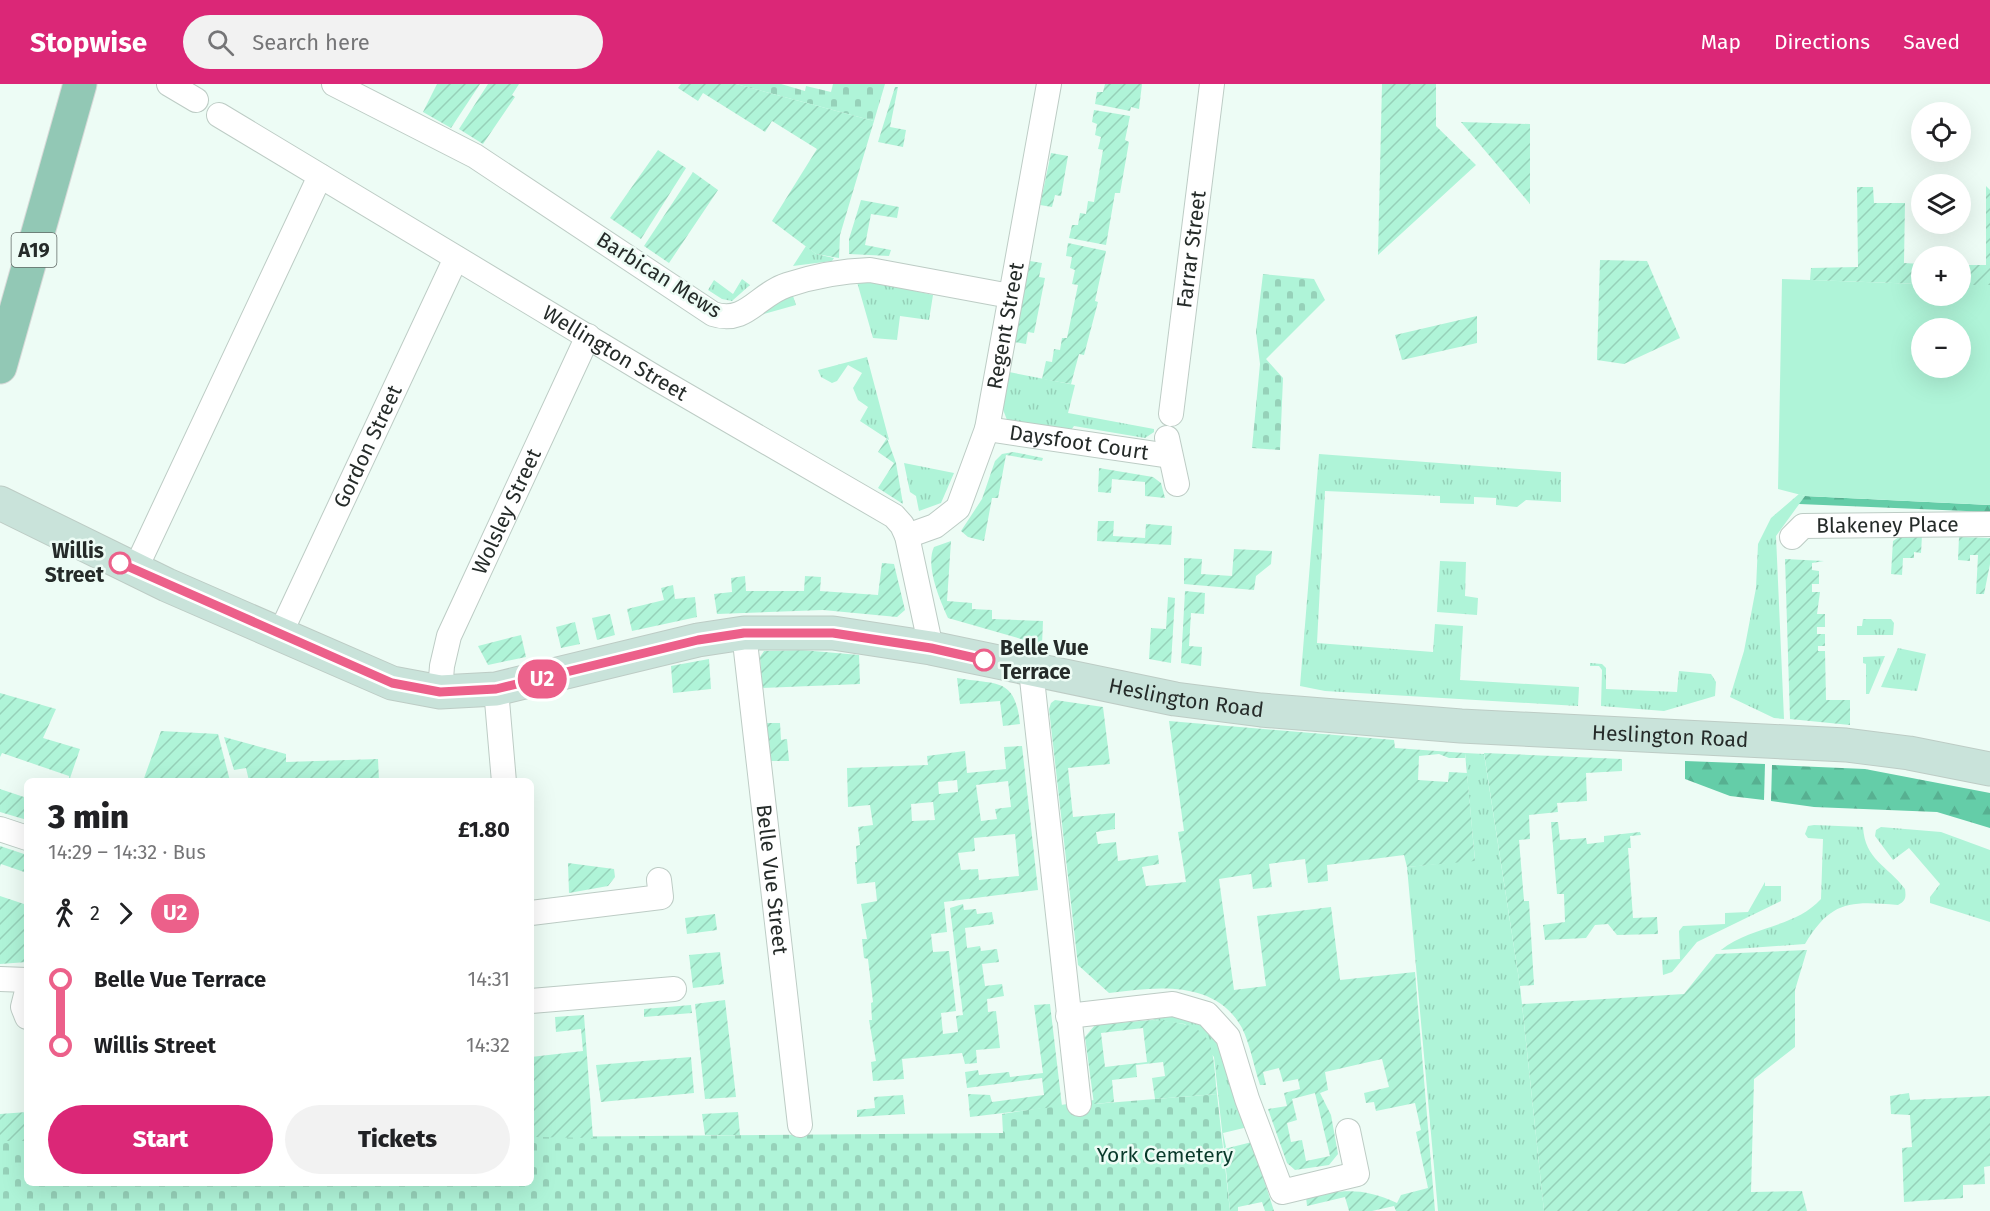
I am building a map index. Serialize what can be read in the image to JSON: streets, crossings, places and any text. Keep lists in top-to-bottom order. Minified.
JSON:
{"streets":{"main road":["A19"],"street":["Farrar Street","Barbican Mews","Regent Street","Wellington Street","Daysfoot Court","Gordon Street","Wolsley Street","Blakeney Place","Heslington Road","Belle Vue Street"]},"crossings":[["Barbican Mews","Regent Street"],["Regent Street","Wellington Street"],["Regent Street","Daysfoot Court"],["Wellington Street","Gordon Street"],["Wellington Street","Wolsley Street"],["Wellington Street","Heslington Road"],["Gordon Street","Heslington Road"],["Wolsley Street","Heslington Road"],["Heslington Road","Belle Vue Street"]],"parks":["York Cemetery"],"places":["Willis Street","Belle Vue Terrace"],"lines":["bus line U2"],"page":{"header":"Stopwise","search":"Search here","nav":["Map","Directions","Saved"],"on_map":"U2","map_buttons":["+","−"],"heading":["3 min","14:29 – 14:32 · Bus","£1.80"],"legs":["2","U2"],"list":[{"name":"Belle Vue Terrace","value":"14:31"},{"name":"Willis Street","value":"14:32"}],"buttons":["Start","Tickets"]}}
